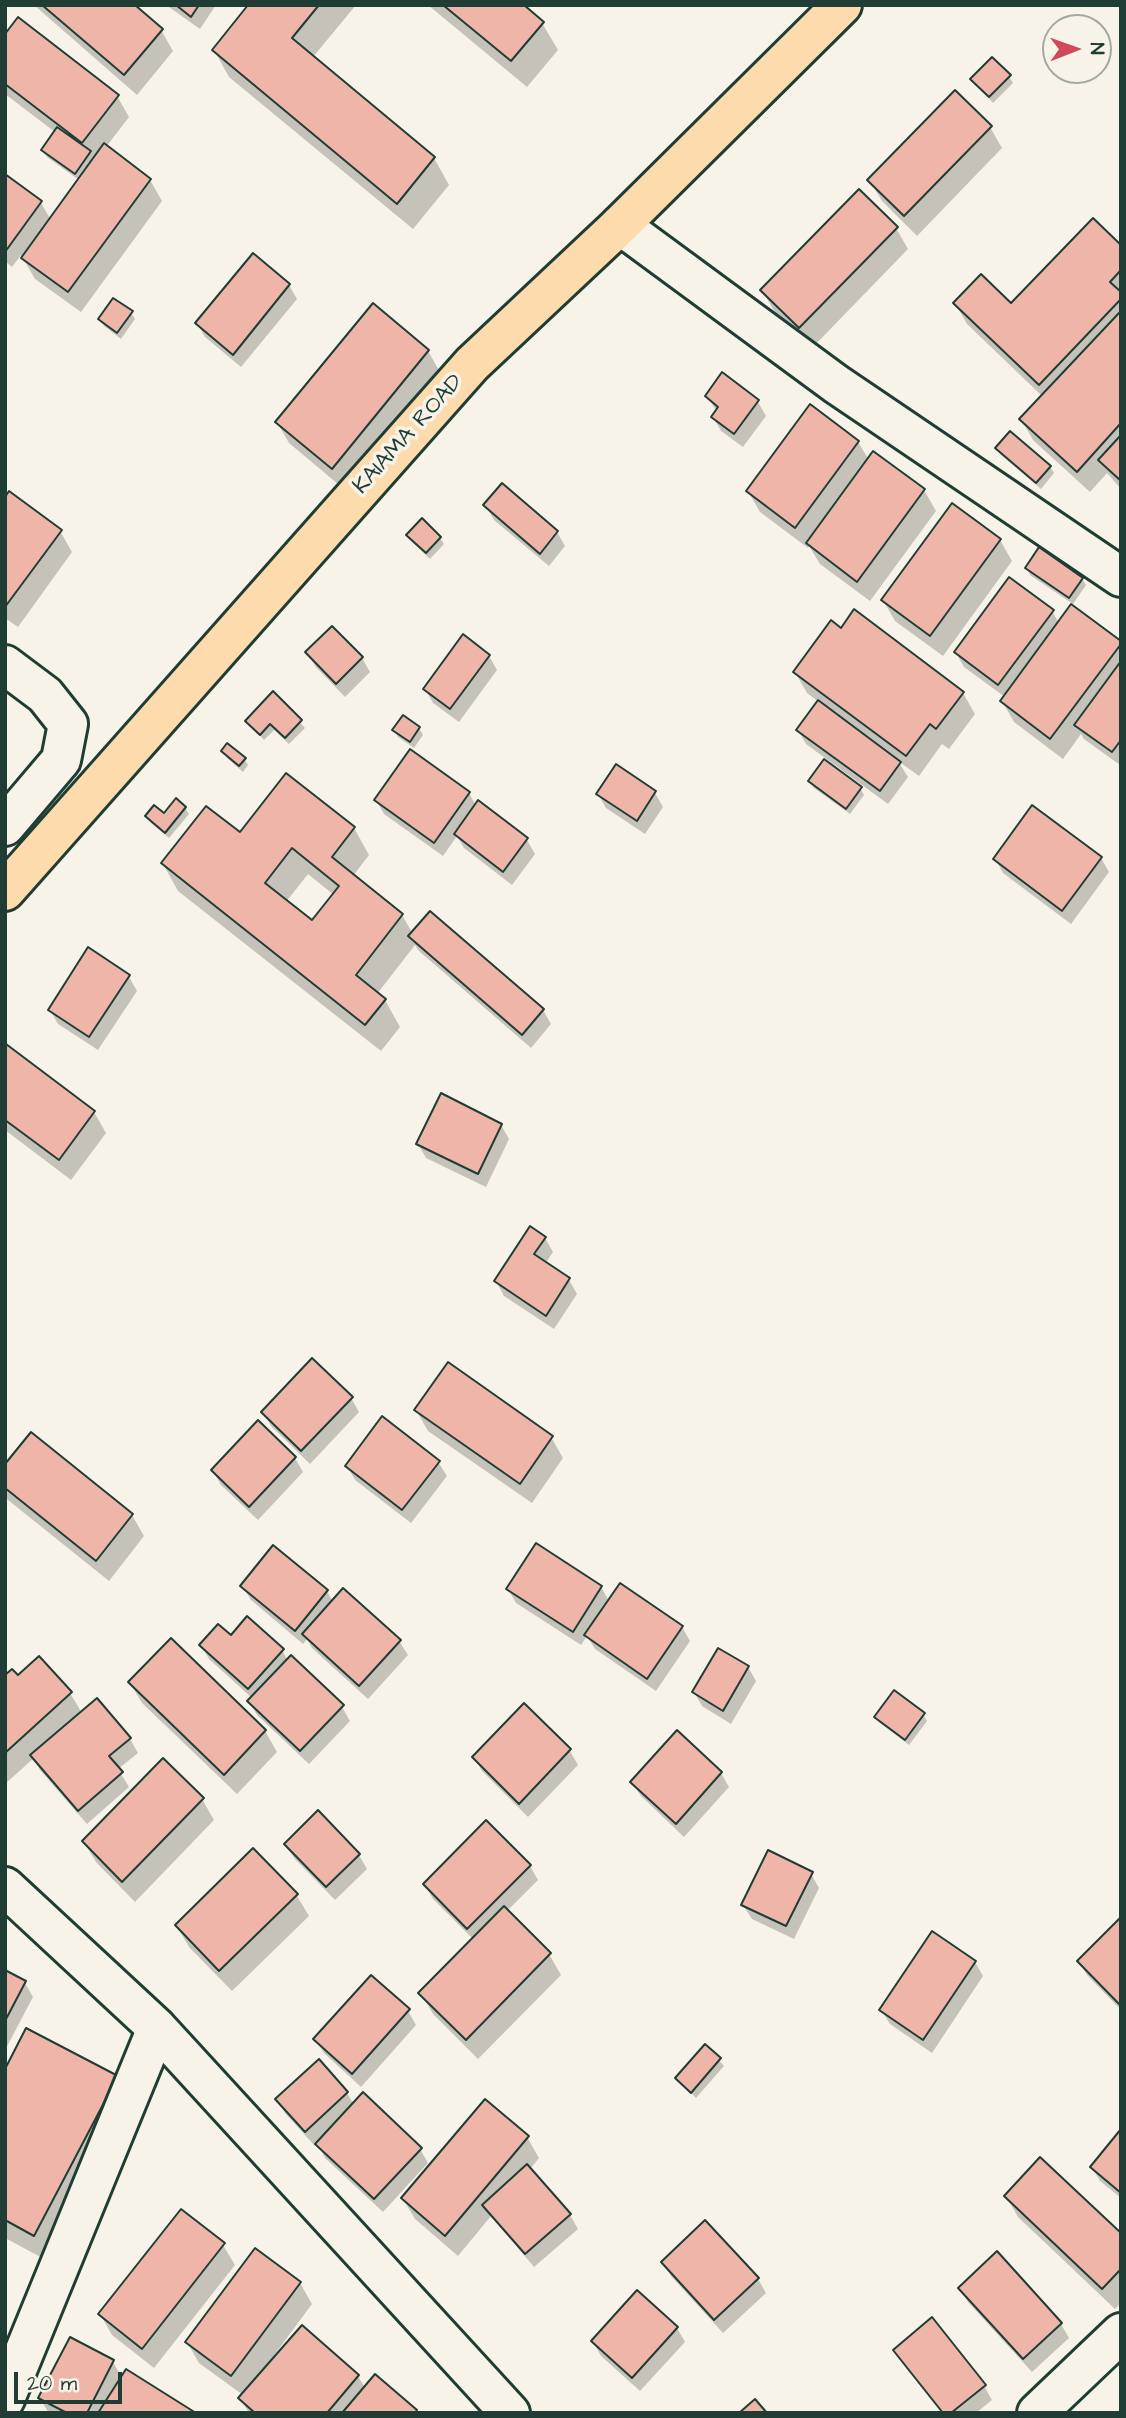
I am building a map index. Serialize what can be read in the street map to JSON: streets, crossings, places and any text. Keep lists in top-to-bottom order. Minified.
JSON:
{"streets":{"highway":["KAIAMA ROAD"]},"scale_bar":"20 m","north":"right"}
